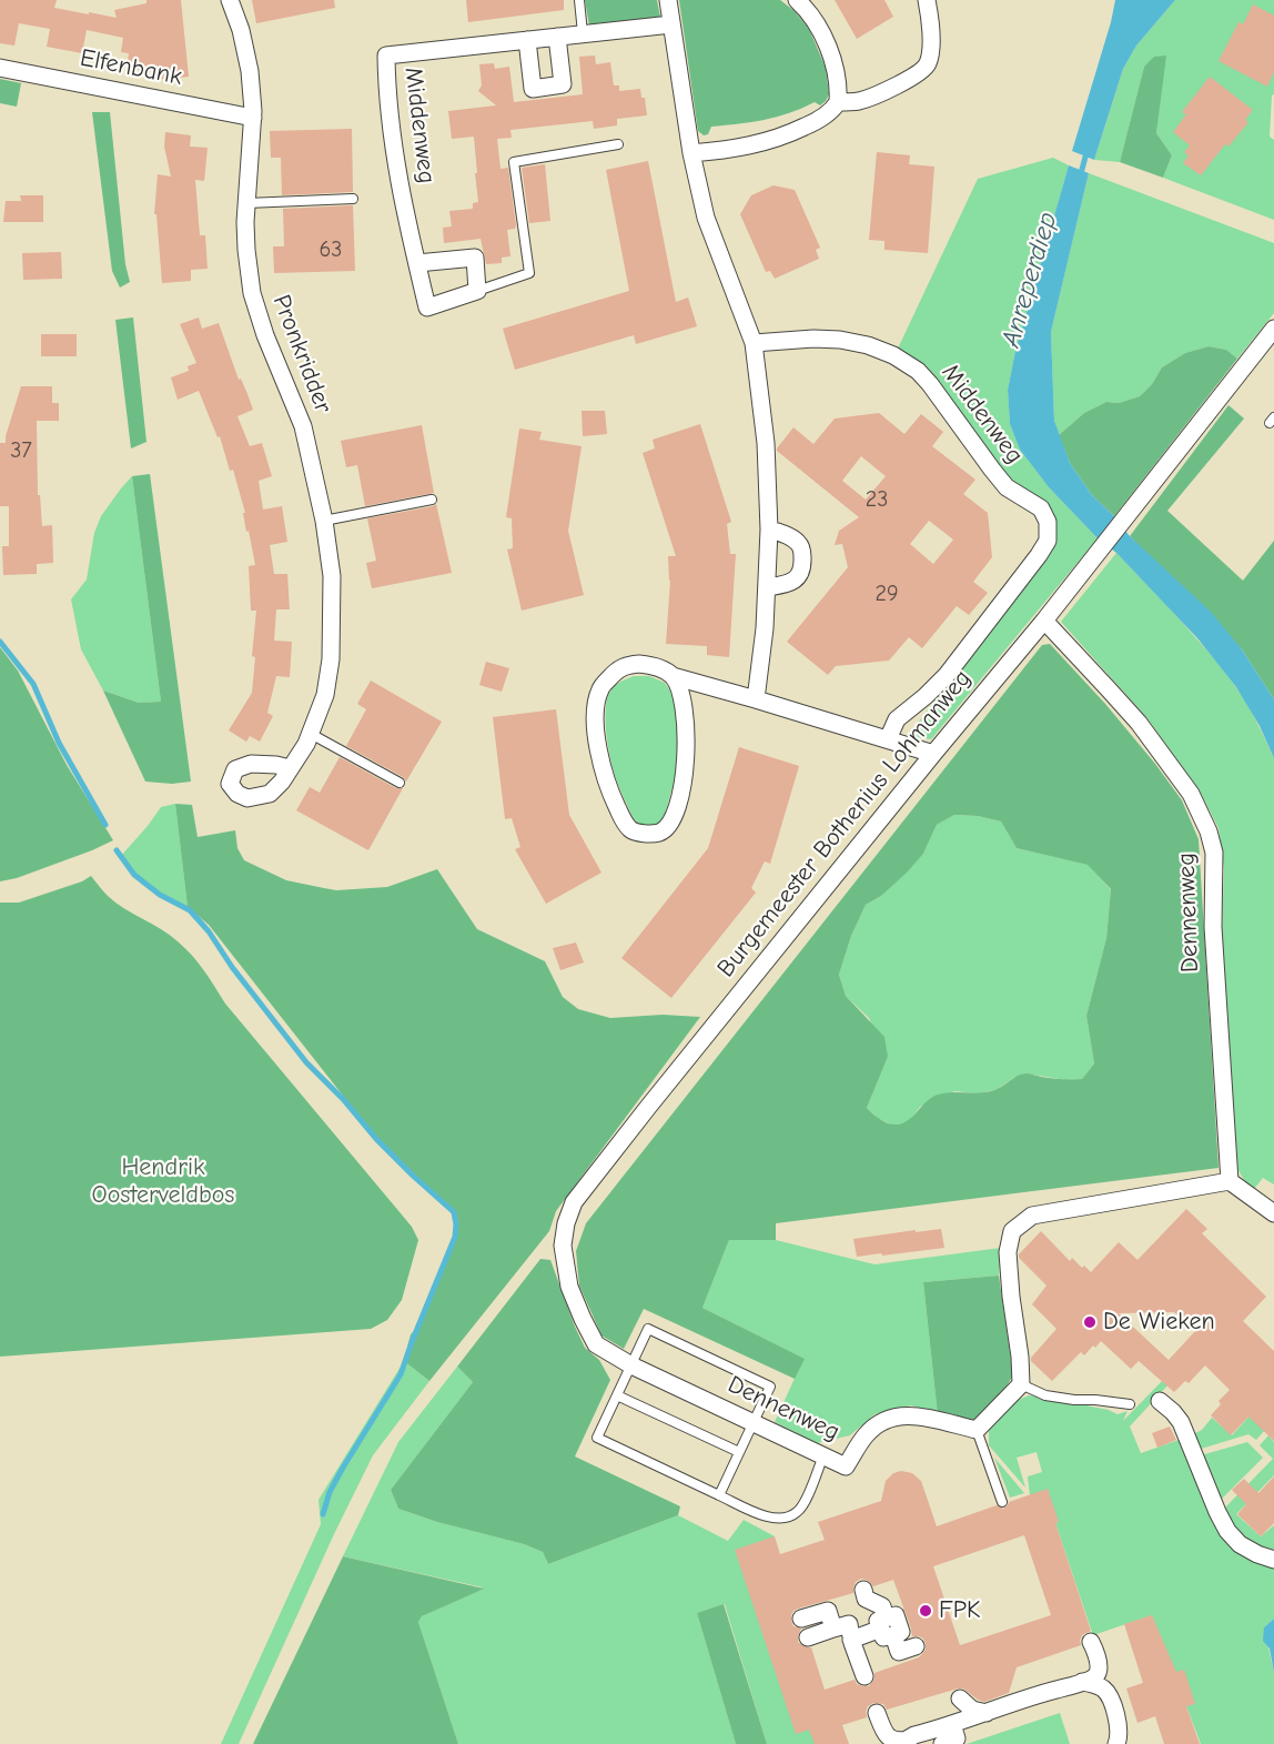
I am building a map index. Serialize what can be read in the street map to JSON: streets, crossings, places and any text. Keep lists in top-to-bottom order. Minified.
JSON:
{"streets":{"street":["Elfenbank","Middenweg","Pronkridder","Burgemeester Bothenius Lohmanweg","Dennenweg"]},"crossings":[["Elfenbank","Pronkridder"],["Burgemeester Bothenius Lohmanweg","Dennenweg"]],"water":["Anreperdiep"],"parks":["Hendrik Oosterveldbos"],"places":["De Wieken","FPK"],"house_numbers":["63","37","23","29"]}
